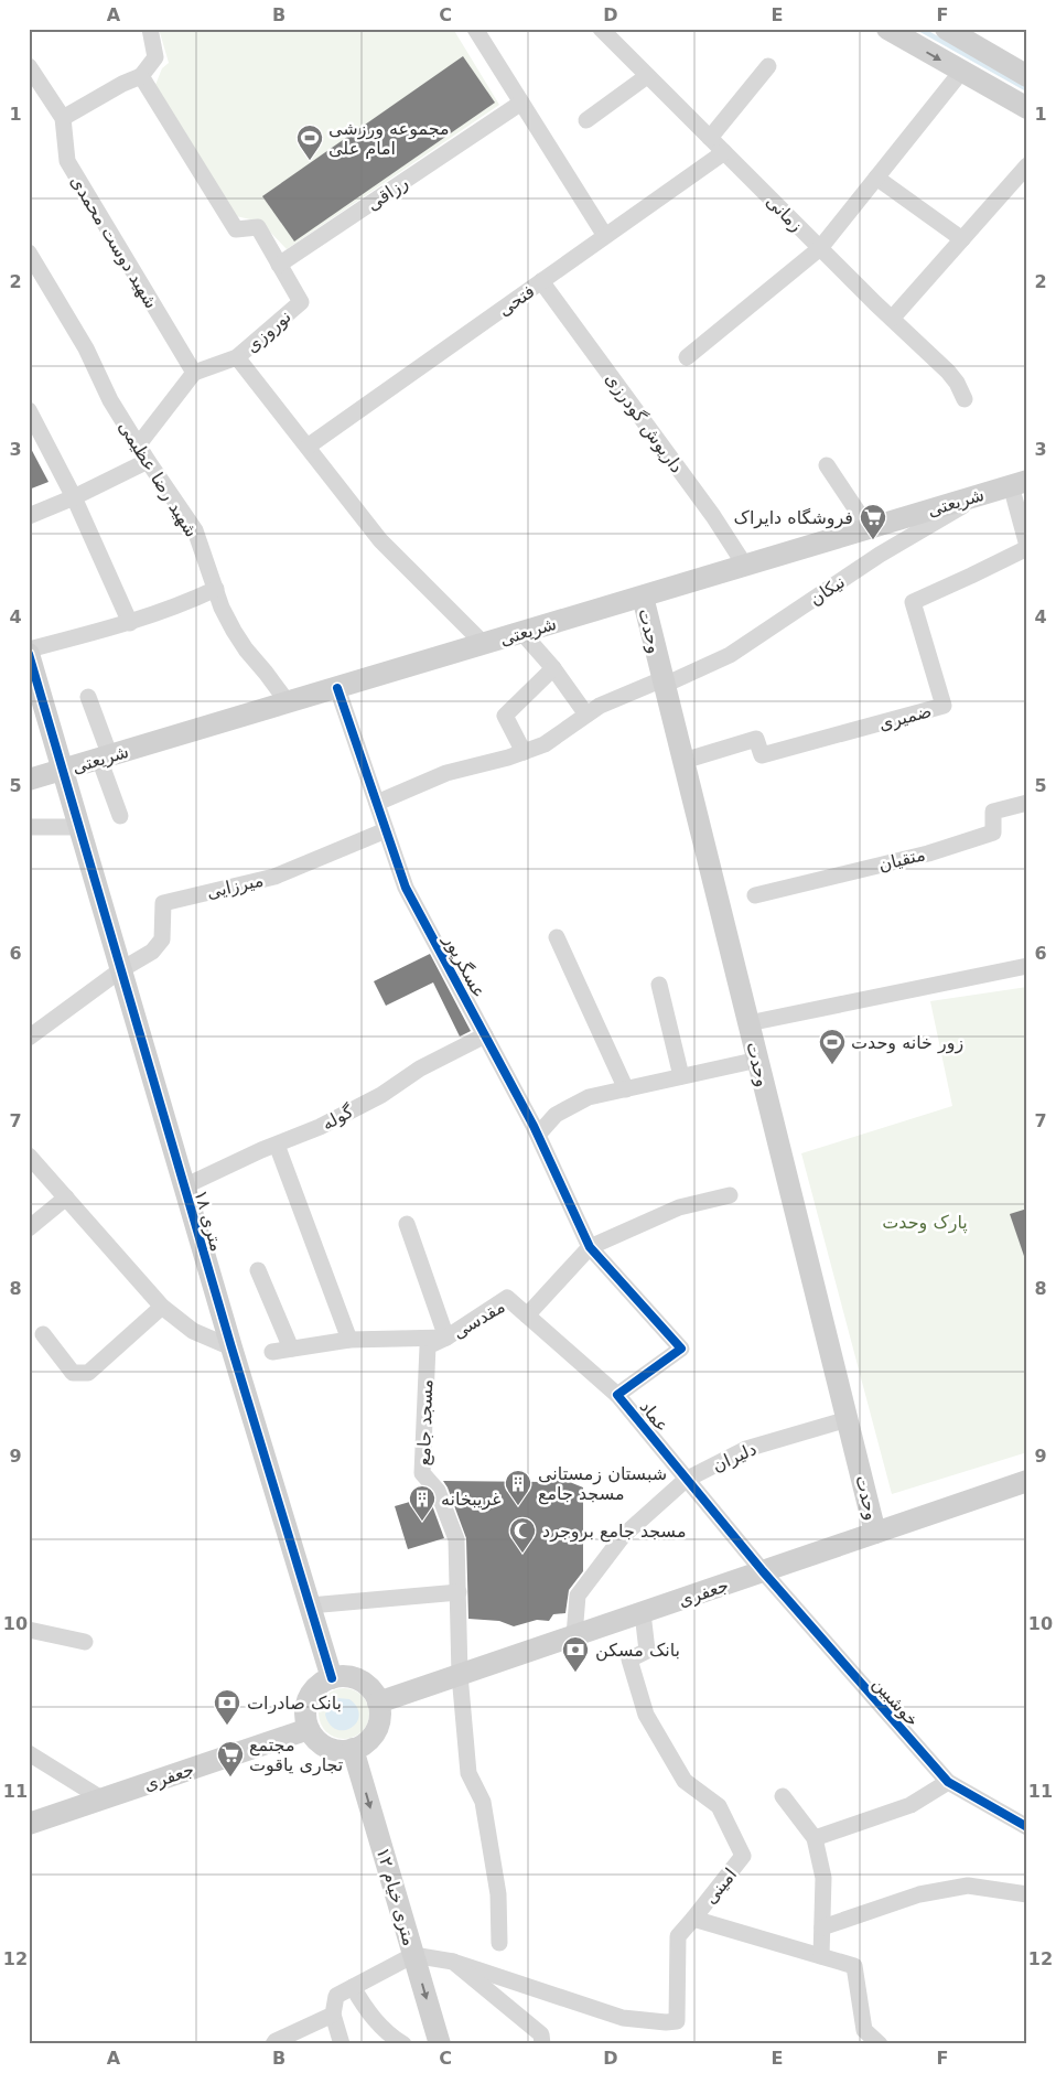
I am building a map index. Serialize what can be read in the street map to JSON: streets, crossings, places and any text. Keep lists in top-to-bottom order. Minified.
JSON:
{"streets":{"street":["رزاقی","زمانی","شهید دوست محمدی","فتحی","نوروزی","داریوش گودرزی","شهید رضا عظیمی","شریعتی","نیکان","وحدت","ضمیری","متقیان","میرزایی","عسگرپور","گوله","۱۸ متری","مقدسی","عماد","مسجد جامع","دلیران","جعفری","خوشبین","امینی","۱۲ متری خیام"]},"crossings":[["رزاقی","نوروزی"],["زمانی","فتحی"],["فتحی","نوروزی"],["فتحی","داریوش گودرزی"],["نوروزی","شریعتی"],["داریوش گودرزی","شریعتی"],["شهید رضا عظیمی","شریعتی"],["شریعتی","نیکان"],["شریعتی","وحدت"],["شریعتی","عسگرپور"],["شریعتی","۱۸ متری"],["نیکان","وحدت"],["نیکان","عسگرپور"],["وحدت","ضمیری"],["وحدت","دلیران"],["وحدت","جعفری"],["میرزایی","عسگرپور"],["میرزایی","۱۸ متری"],["عسگرپور","گوله"],["عسگرپور","عماد"],["گوله","۱۸ متری"],["۱۸ متری","جعفری"],["۱۸ متری","۱۲ متری خیام"],["مقدسی","عماد"],["مقدسی","مسجد جامع"],["عماد","دلیران"],["عماد","جعفری"],["عماد","خوشبین"],["مسجد جامع","جعفری"],["دلیران","جعفری"],["جعفری","خوشبین"],["جعفری","امینی"],["جعفری","۱۲ متری خیام"]],"parks":["پارک وحدت"],"places":{"sports":["مجموعه ورزشی امام علی","زور خانه وحدت"],"supermarket":["فروشگاه دایراک","مجتمع تجاری یاقوت"],"building":["شبستان زمستانی مسجد جامع","غریبخانه"],"mosque":["مسجد جامع بروجرد"],"bank":["بانک مسکن","بانک صادرات"]},"grid":{"columns":["A","B","C","D","E","F"],"rows":["1","2","3","4","5","6","7","8","9","10","11","12"]}}
